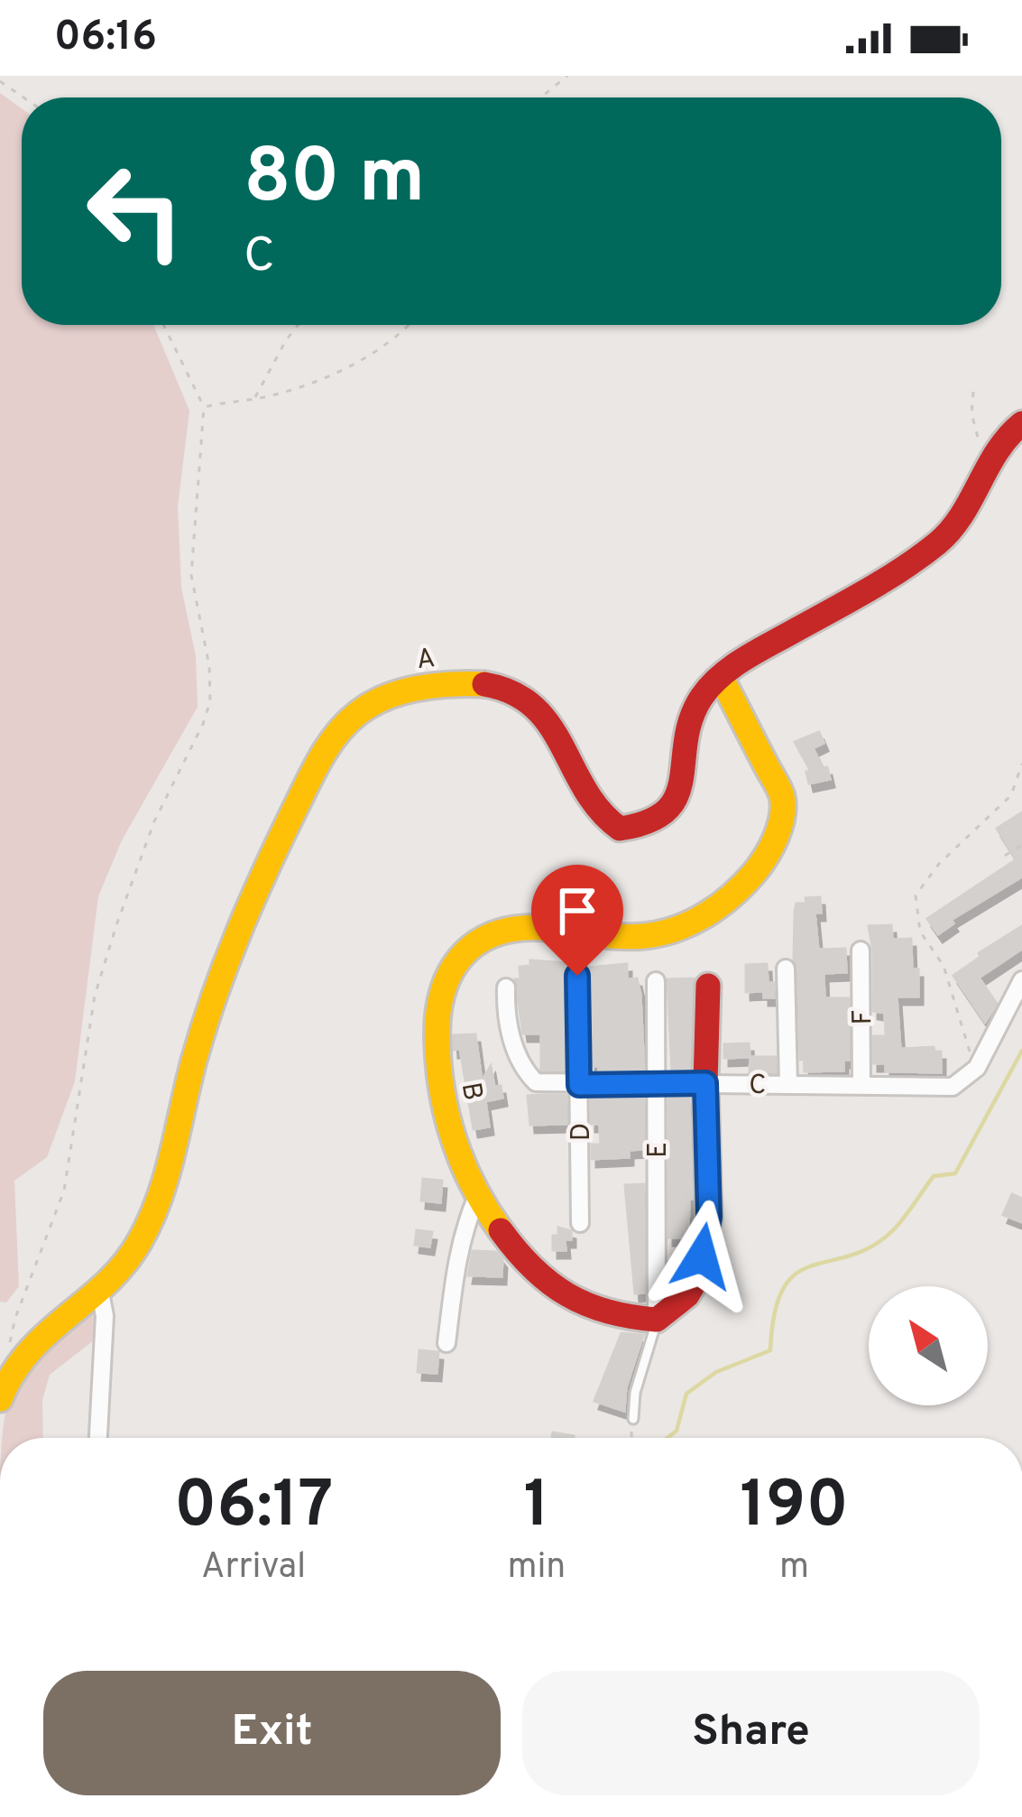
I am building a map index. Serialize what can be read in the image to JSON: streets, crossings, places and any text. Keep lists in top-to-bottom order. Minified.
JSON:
{"streets":{"street":["A","F","C","B","D","E"]},"crossings":[["A","B"],["F","C"],["C","D"],["C","E"],["B","E"]],"north":"top left","page":{"status":"06:16","turn":["80 m","C"],"eta":["06:17","Arrival","1","min","190","m"],"buttons":["Exit","Share"]}}
